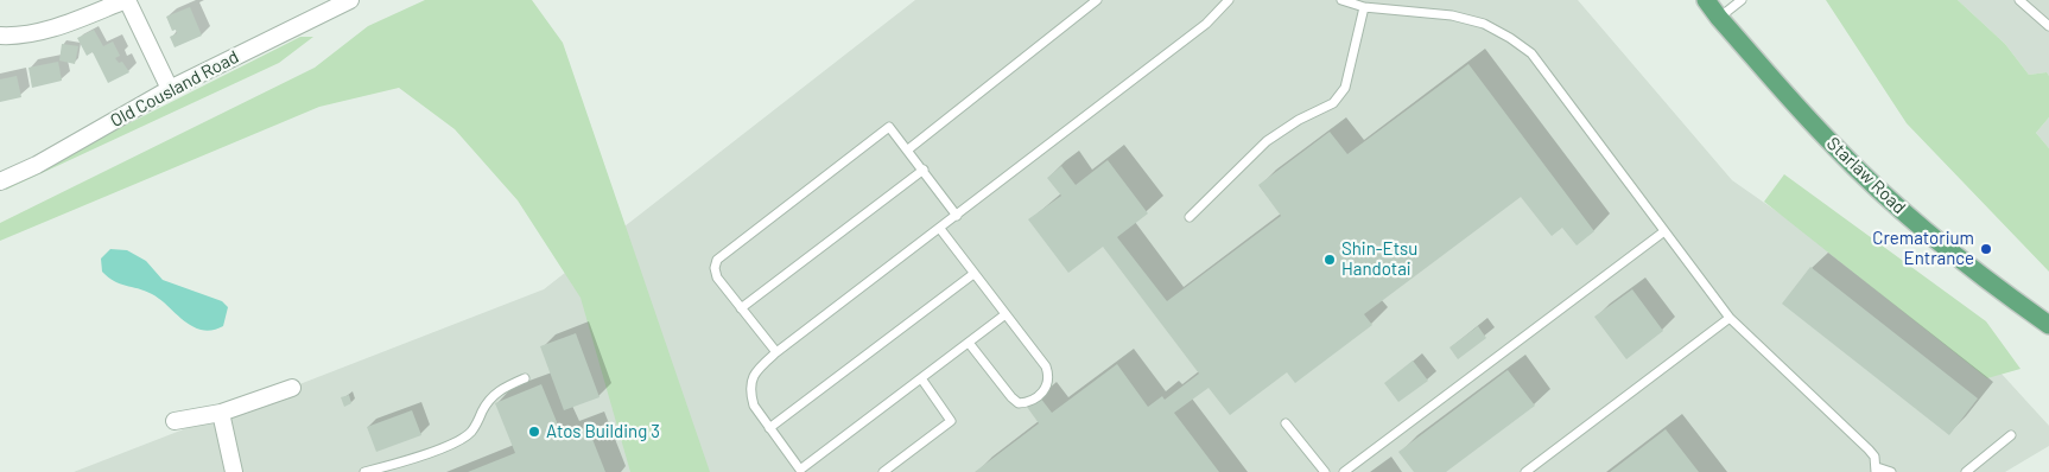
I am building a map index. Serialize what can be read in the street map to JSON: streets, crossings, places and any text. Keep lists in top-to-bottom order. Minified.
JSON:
{"streets":{"main road":["Starlaw Road"],"street":["Old Cousland Road"]},"places":["Crematorium Entrance","Shin-Etsu Handotai","Atos Building 3"]}
